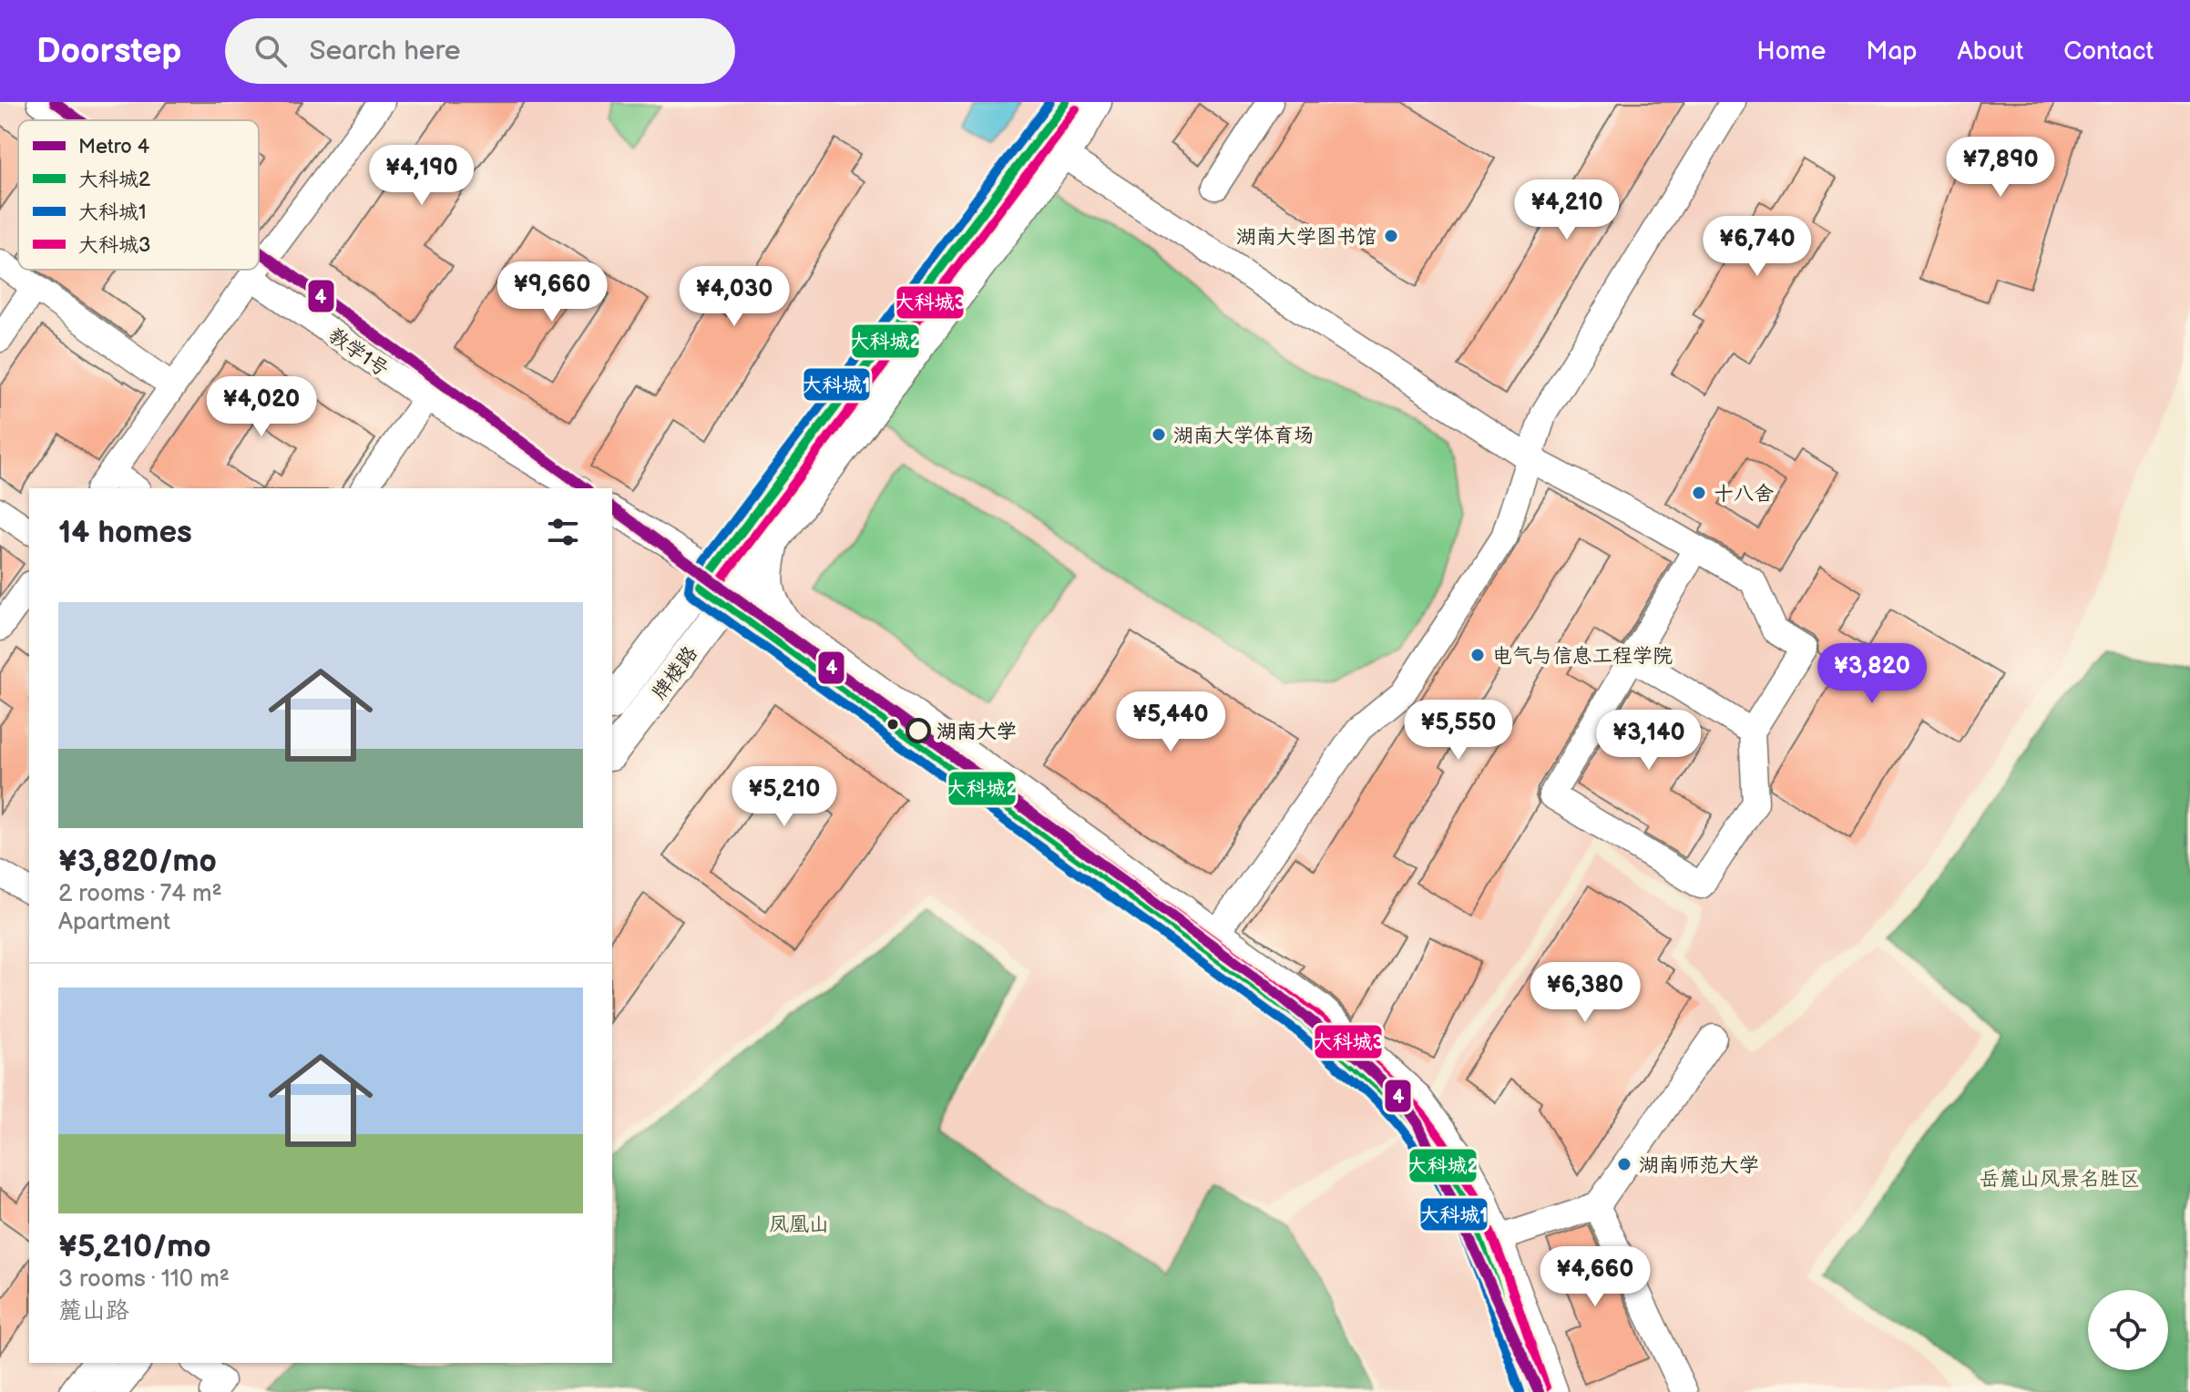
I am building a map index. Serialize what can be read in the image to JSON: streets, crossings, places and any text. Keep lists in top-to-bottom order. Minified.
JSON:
{"streets":{"main road":["牌楼路"],"street":["教学1号"]},"parks":["岳麓山风景名胜区","凤凰山"],"places":["湖南大学图书馆","湖南大学体育场","十八舍","电气与信息工程学院","湖南大学","湖南师范大学"],"lines":["metro line 4","transit line 大科城2","transit line 大科城1","transit line 大科城3"],"legend":["Metro 4","大科城2","大科城1","大科城3"],"page":{"header":"Doorstep","search":"Search here","nav":["Home","Map","About","Contact"],"price":["¥7,890","¥4,190","¥4,210","¥6,740","¥9,660","¥4,030","¥4,020","¥3,820","¥5,440","¥5,550","¥3,140","¥5,210","¥6,380","¥4,660"],"heading":"14 homes","list":[{"name":"¥3,820/mo","note":"2 rooms · 74 m² · Apartment"},{"name":"¥5,210/mo","note":"3 rooms · 110 m² · 麓山路"}]}}
